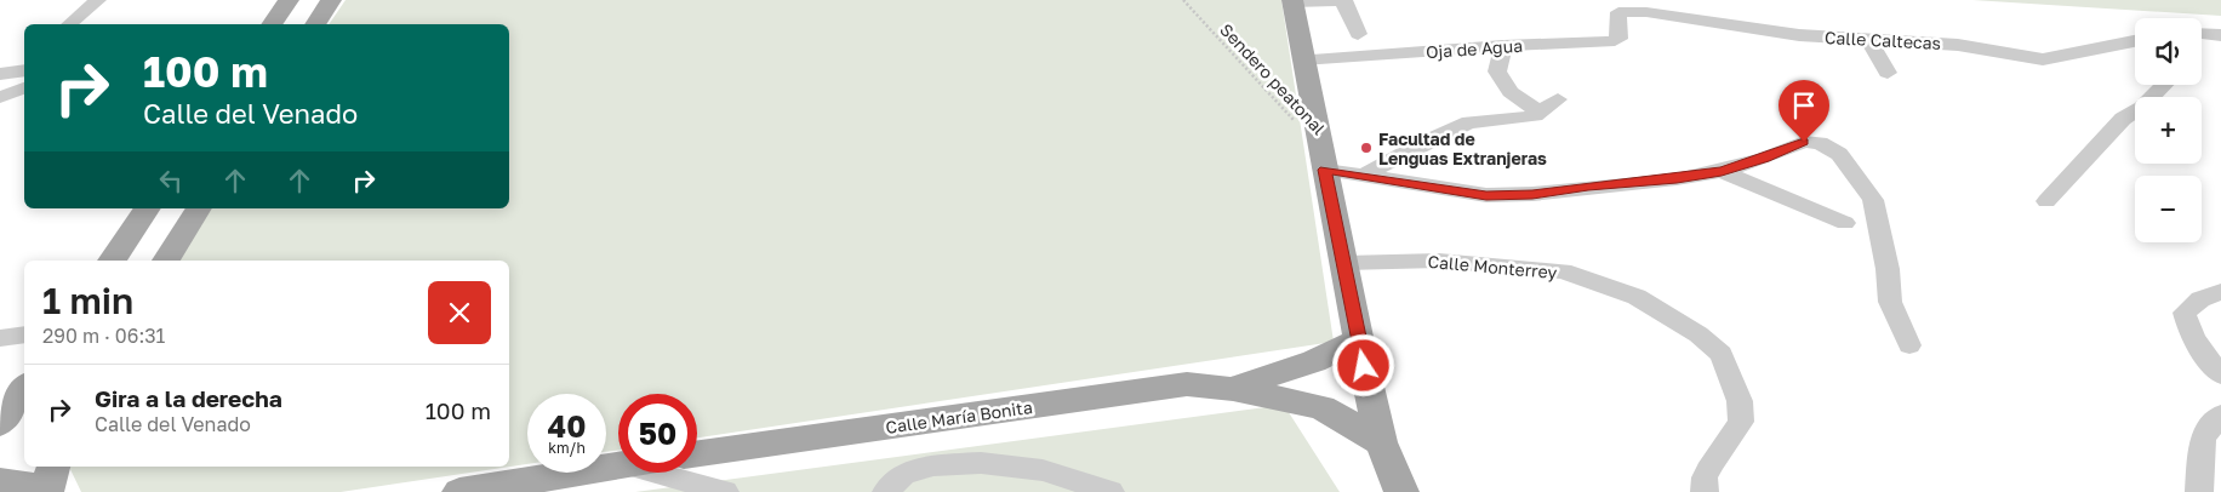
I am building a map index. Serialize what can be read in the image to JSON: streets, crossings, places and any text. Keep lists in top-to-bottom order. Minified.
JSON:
{"streets":{"main road":["Calle María Bonita"],"street":["Calle Caltecas","Oja de Agua","Calle Monterrey"],"path":["Sendero peatonal"]},"crossings":[["Calle Caltecas","Oja de Agua"]],"places":["Facultad de Lenguas Extranjeras"],"page":{"map_buttons":["+","−"],"turn":["100 m","Calle del Venado"],"heading":["1 min","290 m · 06:31"],"list":[{"name":"Gira a la derecha","note":"Calle del Venado","value":"100 m"}],"speed":"40 km/h","limit":"50"}}
